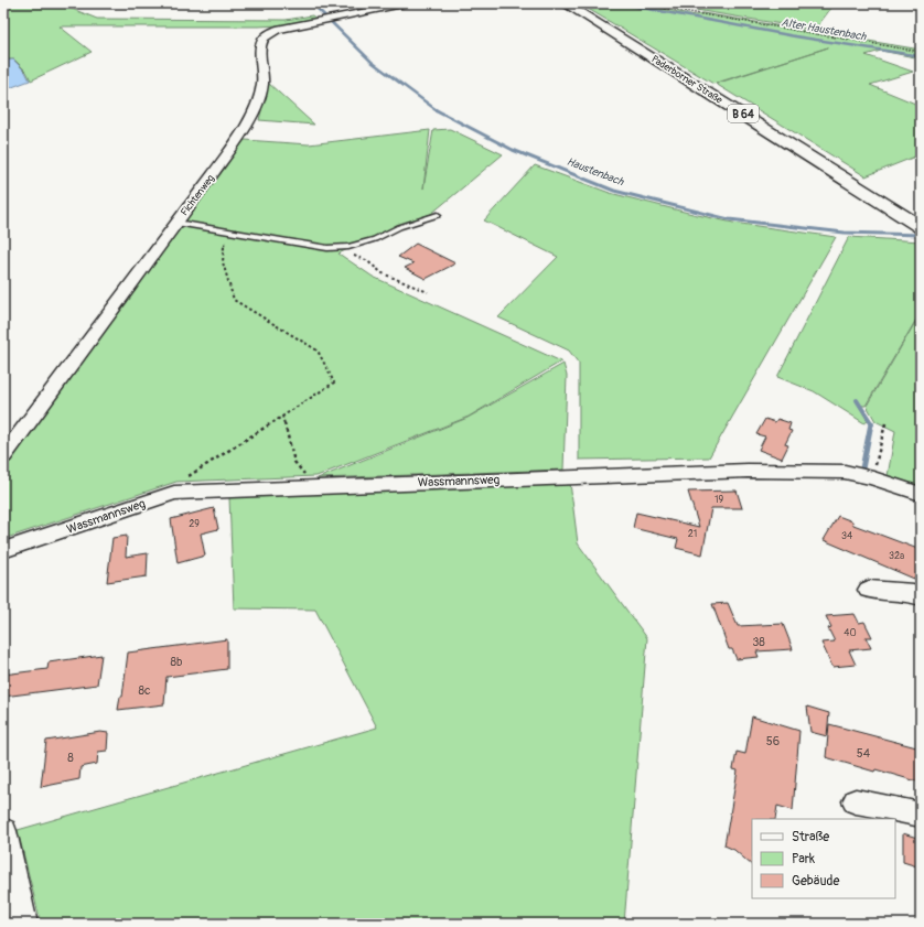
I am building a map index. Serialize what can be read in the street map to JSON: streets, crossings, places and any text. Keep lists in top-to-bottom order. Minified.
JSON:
{"streets":{"main road":["Paderborner Straße","B 64"],"street":["Fichtenweg","Wassmannsweg"]},"water":["Alter Haustenbach","Haustenbach"],"house_numbers":["19","29","21","34","32a","40","38","8b","8c","56","54","8"],"legend":["Straße","Park","Gebäude"]}
